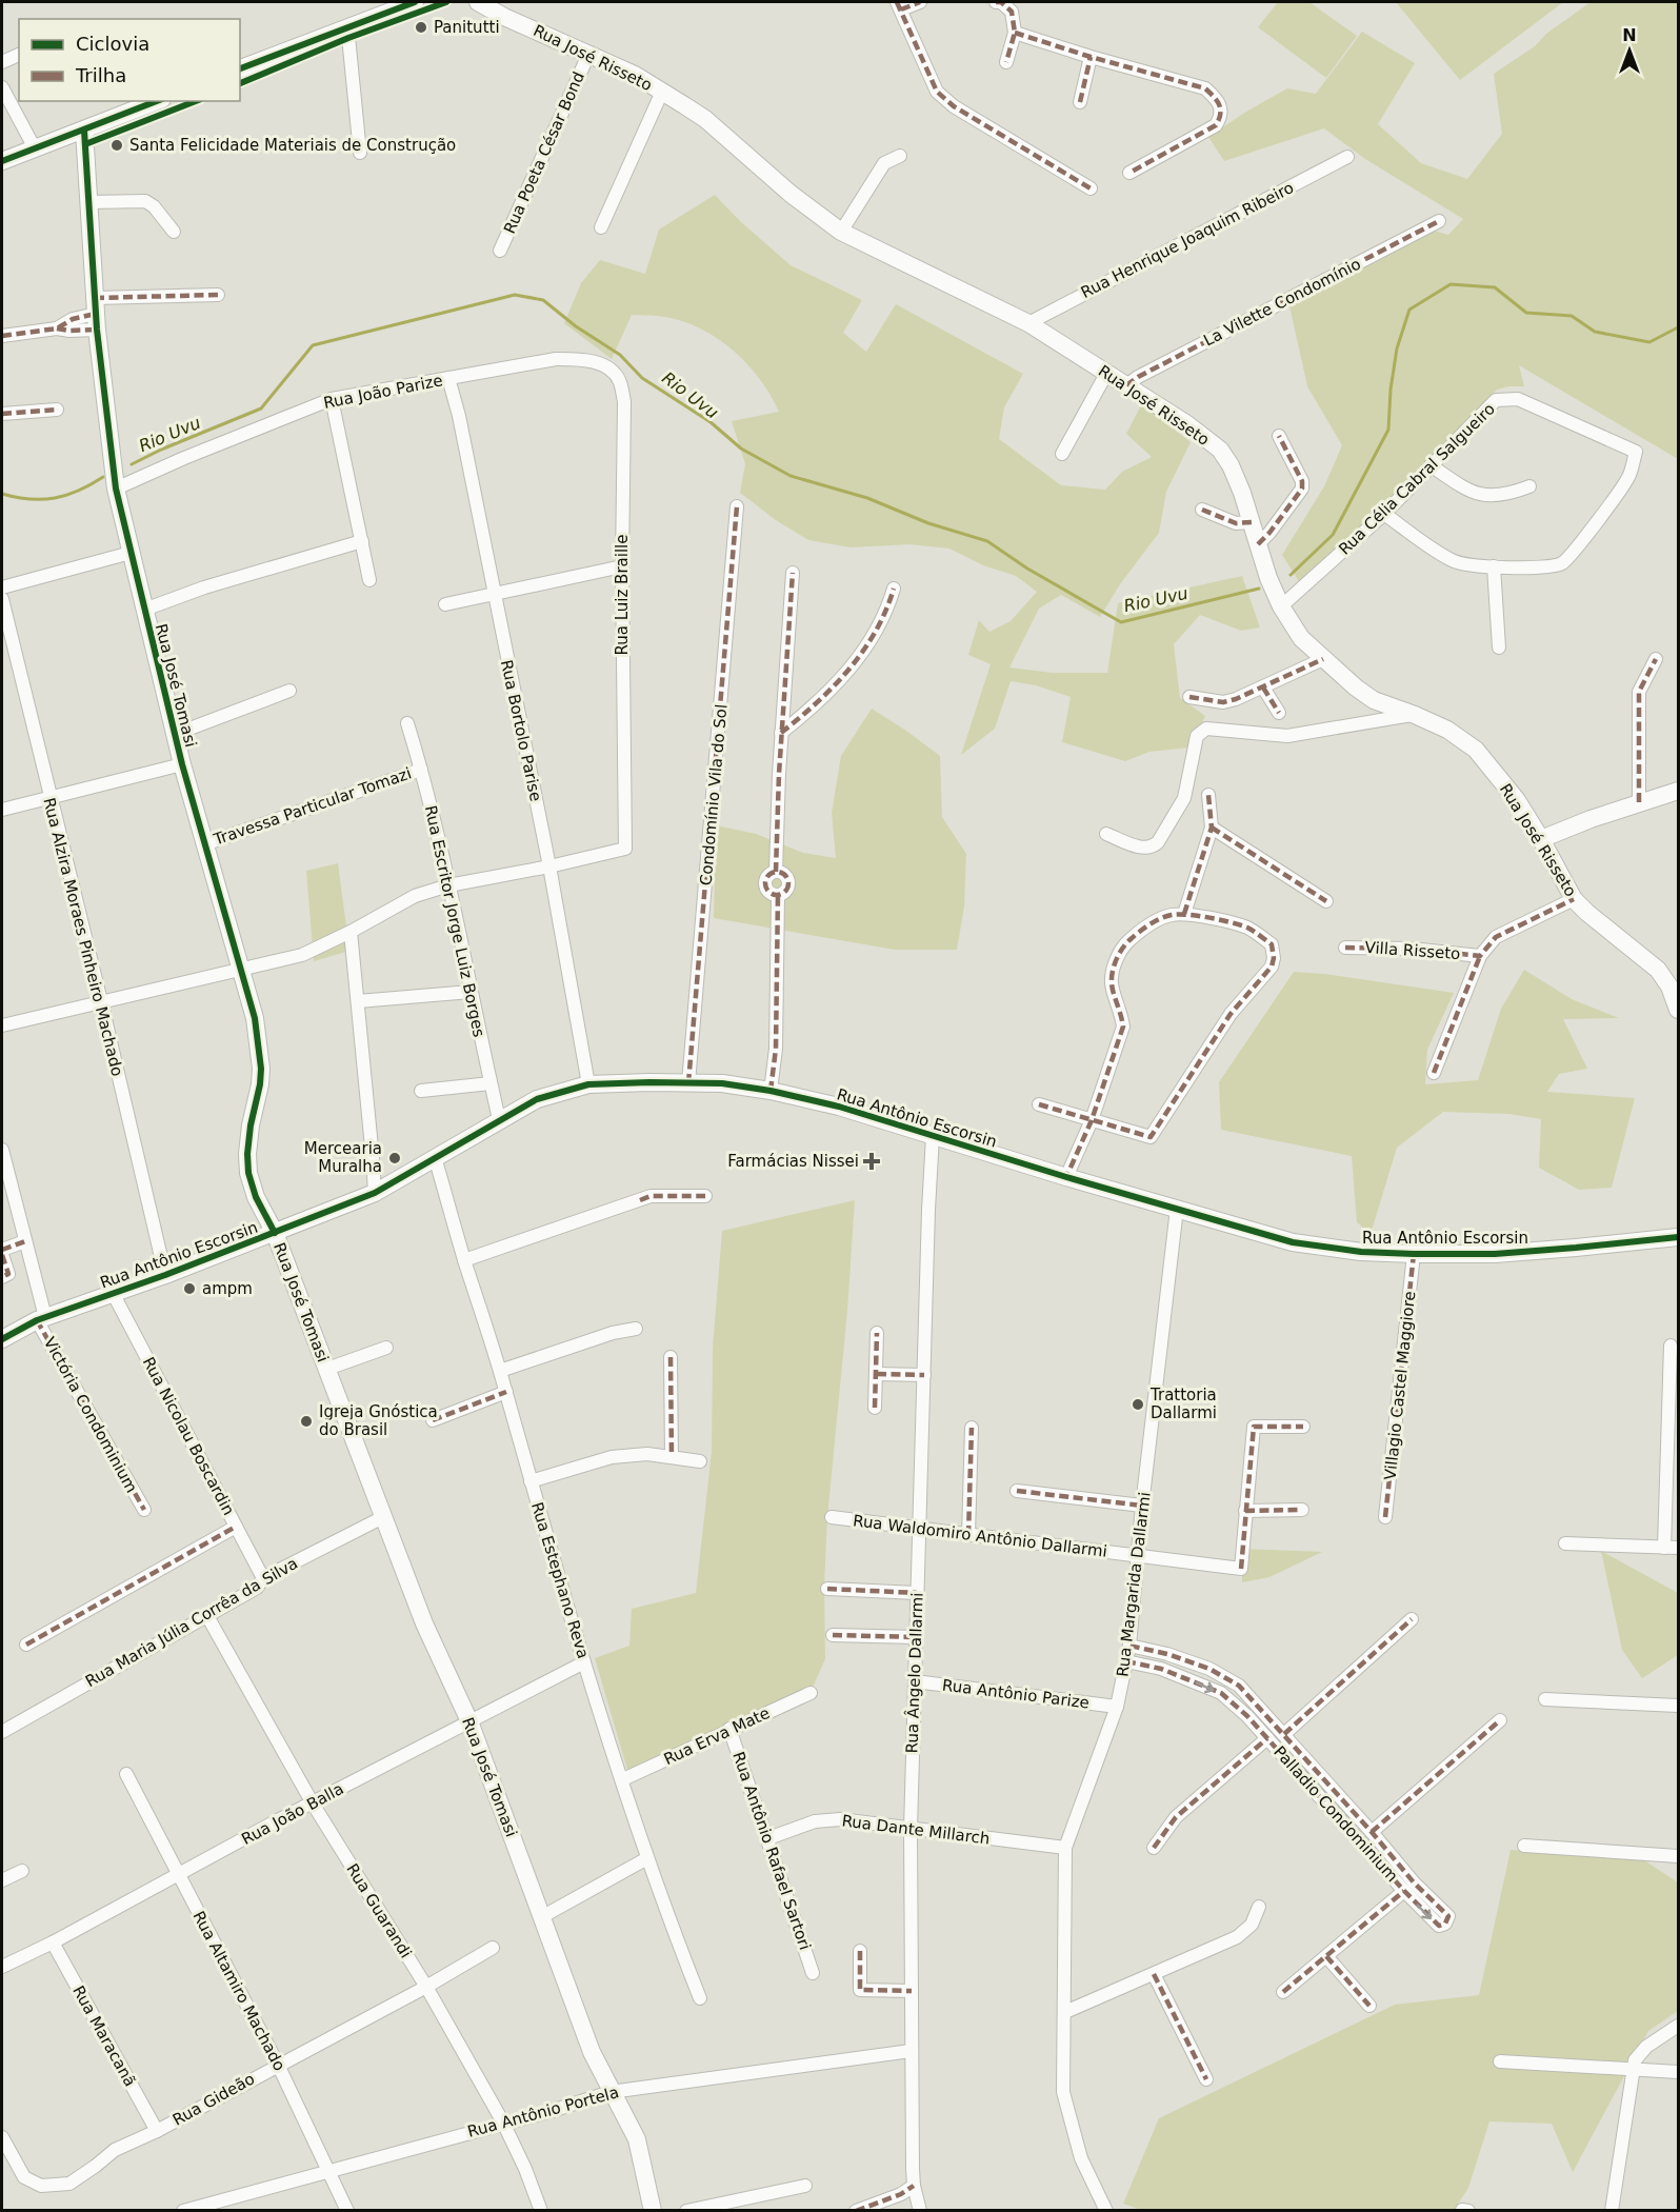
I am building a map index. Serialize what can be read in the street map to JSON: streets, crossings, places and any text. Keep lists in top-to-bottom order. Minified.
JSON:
{"streets":{"main road":["Rua José Risseto","Rua José Tomasi","Rua Antônio Escorsin"],"street":["Rua Poeta César Bond","Rua Henrique Joaquim Ribeiro","La Vilette Condomínio","Rua João Parize","Rua Célia Cabral Salgueiro","Rua Luiz Braille","Rua Bortolo Parise","Condomínio Vila do Sol","Travessa Particular Tomazi","Rua Escritor Jorge Luiz Borges","Rua Alzira Moraes Pinheiro Machado","Villa Risseto","Villagio Castel Maggiore","Victória Condominium","Rua Nicolau Boscardin","Rua Waldomiro Antônio Dallarmi","Rua Estephano Reva","Rua Margarida Dallarmi","Rua Maria Júlia Corrêa da Silva","Rua Ângelo Dallarmi","Rua Antônio Parize","Rua Erva Mate","Rua João Balla","Palladio Condominium","Rua Dante Millarch","Rua Antônio Rafael Sartori","Rua Guarandi","Rua Altamiro Machado","Rua Maracanã","Rua Gideão","Rua Antônio Portela"]},"crossings":[["Rua José Risseto","Rua Poeta César Bond"],["Rua José Risseto","Rua Henrique Joaquim Ribeiro"],["Rua José Risseto","La Vilette Condomínio"],["Rua José Risseto","Rua Célia Cabral Salgueiro"],["Rua José Risseto","Villa Risseto"],["Rua João Parize","Rua Luiz Braille"],["Rua João Parize","Rua José Tomasi"],["Rua João Parize","Rua Bortolo Parise"],["Rua Luiz Braille","Rua Bortolo Parise"],["Rua José Tomasi","Travessa Particular Tomazi"],["Rua José Tomasi","Rua Antônio Escorsin"],["Rua José Tomasi","Rua Maria Júlia Corrêa da Silva"],["Rua José Tomasi","Rua João Balla"],["Rua José Tomasi","Rua Antônio Portela"],["Rua Bortolo Parise","Rua Antônio Escorsin"],["Condomínio Vila do Sol","Rua Antônio Escorsin"],["Travessa Particular Tomazi","Rua Escritor Jorge Luiz Borges"],["Rua Escritor Jorge Luiz Borges","Rua Antônio Escorsin"],["Rua Alzira Moraes Pinheiro Machado","Rua Antônio Escorsin"],["Rua Antônio Escorsin","Villagio Castel Maggiore"],["Rua Antônio Escorsin","Victória Condominium"],["Rua Antônio Escorsin","Rua Nicolau Boscardin"],["Rua Antônio Escorsin","Rua Estephano Reva"],["Rua Antônio Escorsin","Rua Margarida Dallarmi"],["Rua Antônio Escorsin","Rua Ângelo Dallarmi"],["Rua Nicolau Boscardin","Rua Maria Júlia Corrêa da Silva"],["Rua Waldomiro Antônio Dallarmi","Rua Margarida Dallarmi"],["Rua Waldomiro Antônio Dallarmi","Rua Ângelo Dallarmi"],["Rua Estephano Reva","Rua Erva Mate"],["Rua Estephano Reva","Rua João Balla"],["Rua Margarida Dallarmi","Rua Antônio Parize"],["Rua Margarida Dallarmi","Palladio Condominium"],["Rua Margarida Dallarmi","Rua Dante Millarch"],["Rua Maria Júlia Corrêa da Silva","Rua Guarandi"],["Rua Ângelo Dallarmi","Rua Antônio Parize"],["Rua Ângelo Dallarmi","Rua Dante Millarch"],["Rua Ângelo Dallarmi","Rua Antônio Portela"],["Rua Erva Mate","Rua Antônio Rafael Sartori"],["Rua João Balla","Rua Guarandi"],["Rua João Balla","Rua Altamiro Machado"],["Rua João Balla","Rua Maracanã"],["Rua Dante Millarch","Rua Antônio Rafael Sartori"],["Rua Guarandi","Rua Gideão"],["Rua Guarandi","Rua Antônio Portela"],["Rua Altamiro Machado","Rua Gideão"],["Rua Altamiro Machado","Rua Antônio Portela"],["Rua Maracanã","Rua Gideão"]],"water":["Rio Uvu"],"places":{"other":["Panitutti","Santa Felicidade Materiais de Construção","Mercearia Muralha","ampm","Trattoria Dallarmi","Igreja Gnóstica do Brasil"],"health":["Farmácias Nissei"]},"legend":["Ciclovia","Trilha"],"north":"top"}
